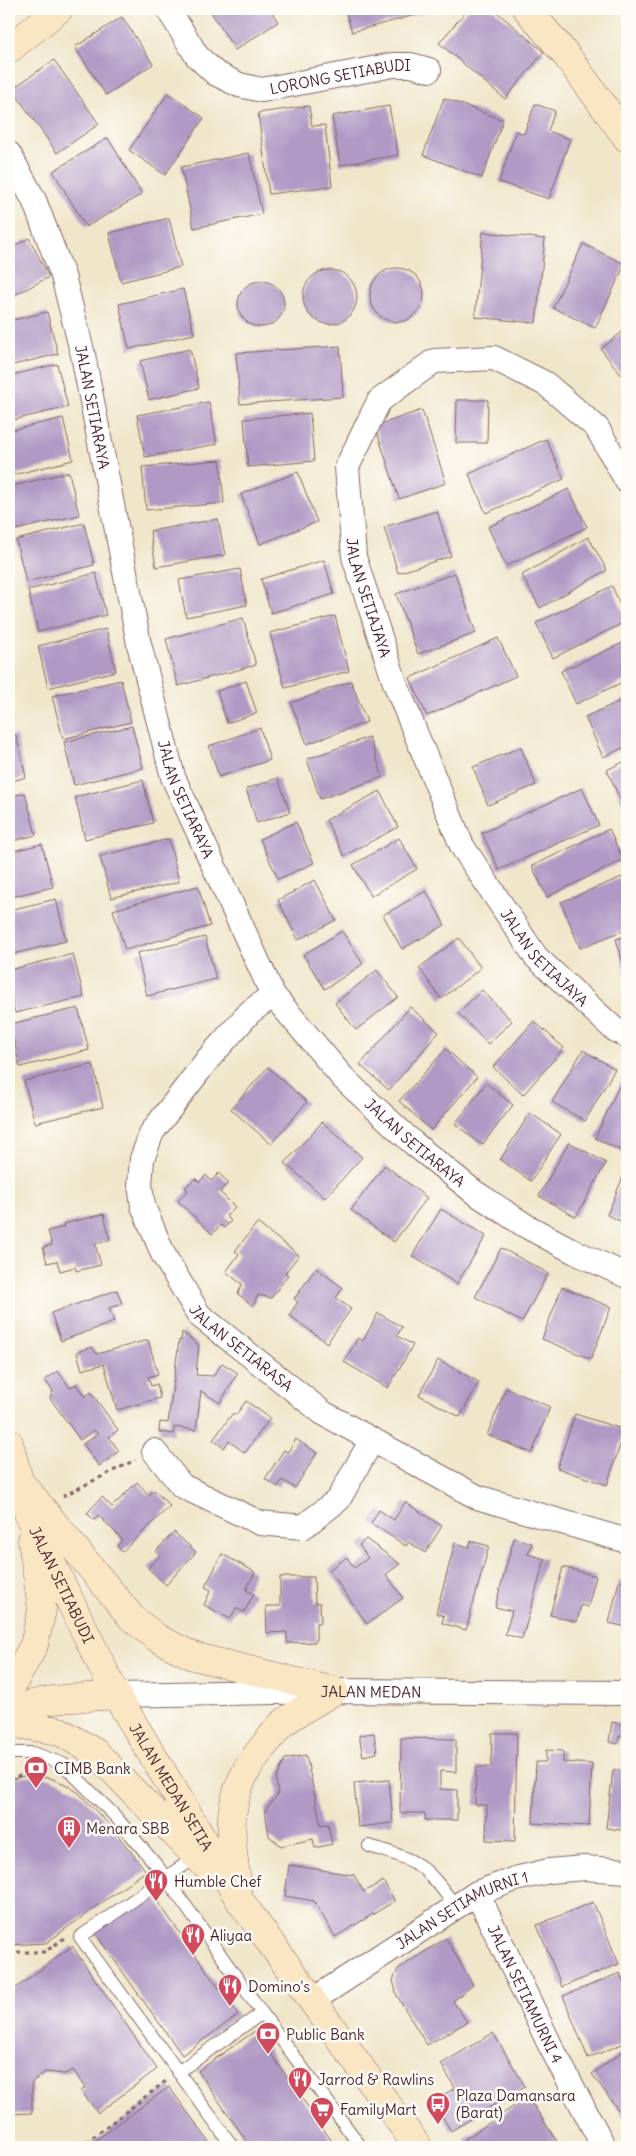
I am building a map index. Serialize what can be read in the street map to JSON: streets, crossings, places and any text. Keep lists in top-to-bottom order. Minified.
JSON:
{"streets":{"street":["LORONG SETIABUDI","JALAN SETIARAYA","JALAN SETIAJAYA","JALAN SETIARASA","JALAN SETIABUDI","JALAN MEDAN","JALAN MEDAN SETIA","JALAN SETIAMURNI 1","JALAN SETIAMURNI 4"]},"crossings":[["JALAN SETIARAYA","JALAN SETIARASA"],["JALAN SETIABUDI","JALAN MEDAN"],["JALAN SETIABUDI","JALAN MEDAN SETIA"],["JALAN MEDAN","JALAN MEDAN SETIA"],["JALAN MEDAN SETIA","JALAN SETIAMURNI 1"],["JALAN SETIAMURNI 1","JALAN SETIAMURNI 4"]],"places":{"bank":["CIMB Bank","Public Bank"],"building":["Menara SBB"],"restaurant":["Humble Chef","Aliyaa","Domino's","Jarrod & Rawlins"],"bus stop":["Plaza Damansara (Barat)"],"supermarket":["FamilyMart"]}}
